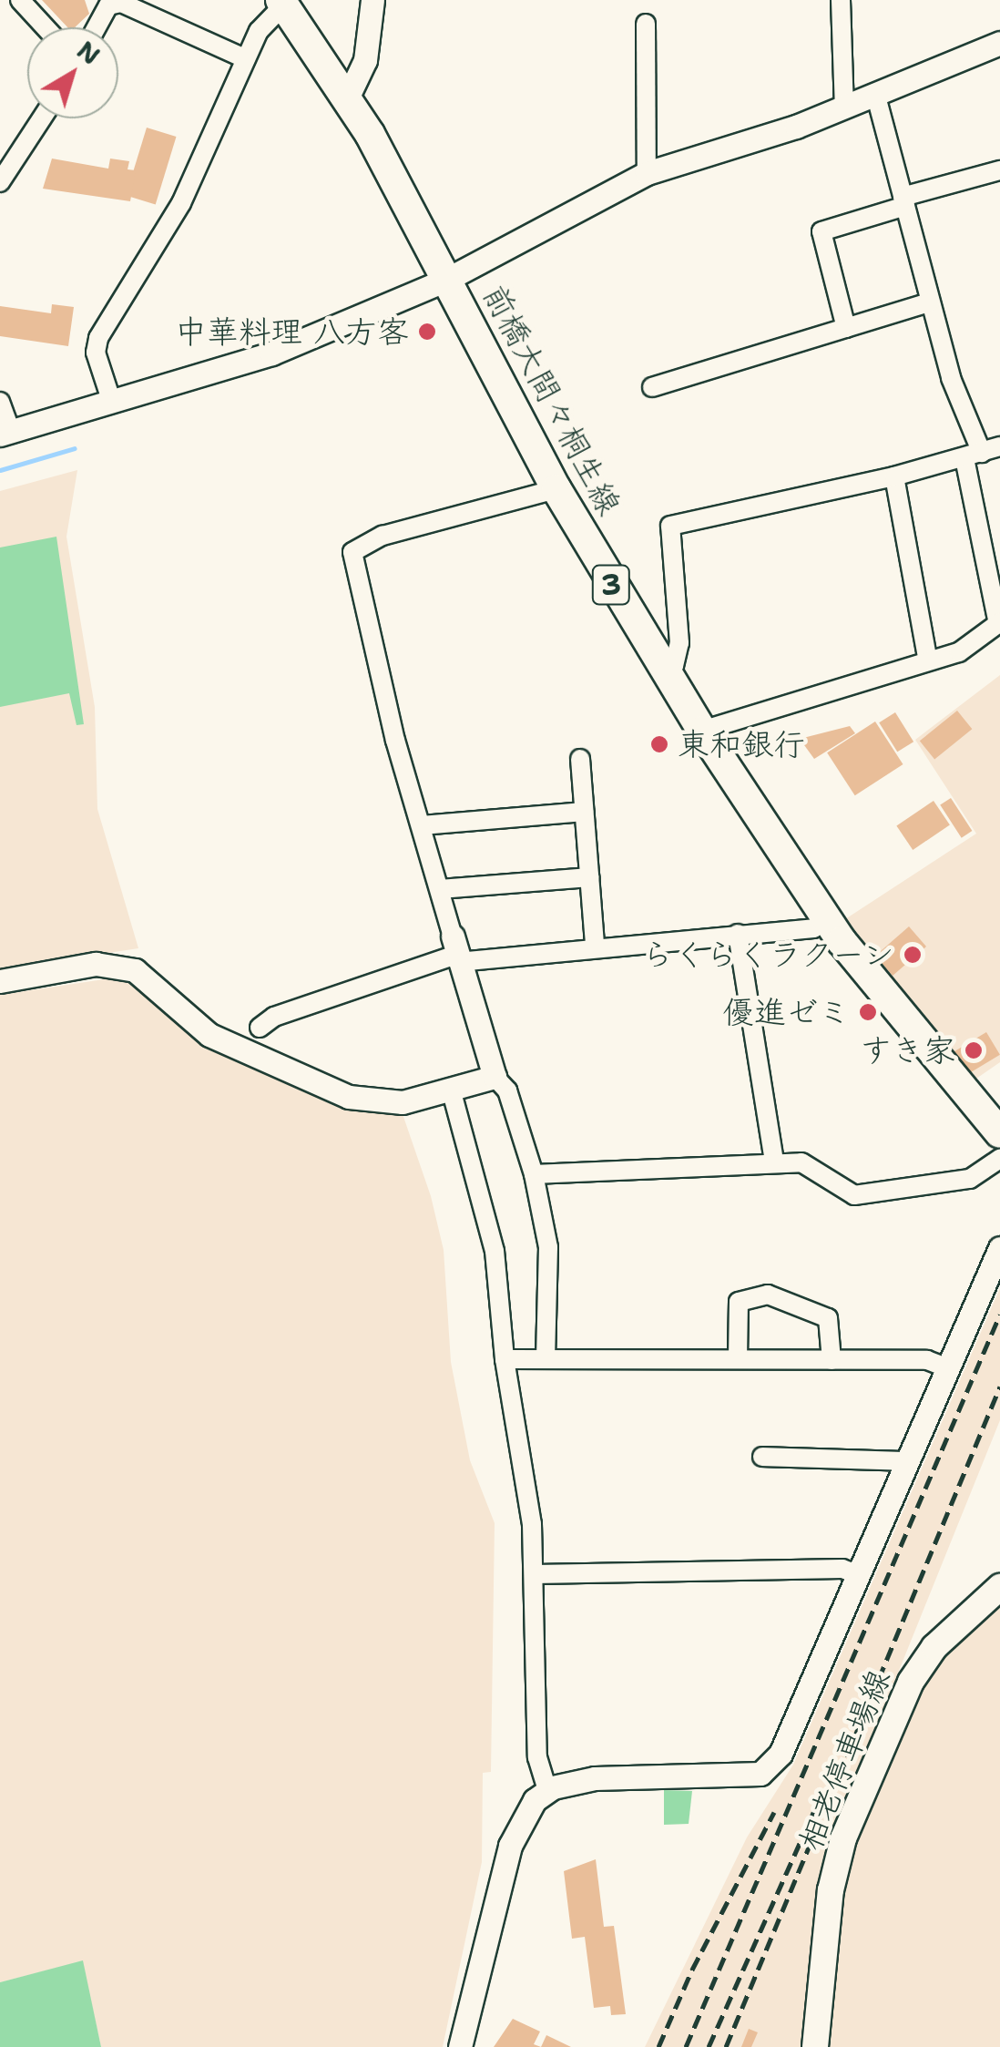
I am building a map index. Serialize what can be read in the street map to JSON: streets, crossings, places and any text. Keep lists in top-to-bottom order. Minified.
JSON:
{"streets":{"main road":["前橋大間々桐生線","3","相老停車場線"]},"places":["中華料理 八方客","東和銀行","らくらくラクーン","優進ゼミ","すき家"],"north":"top right"}
